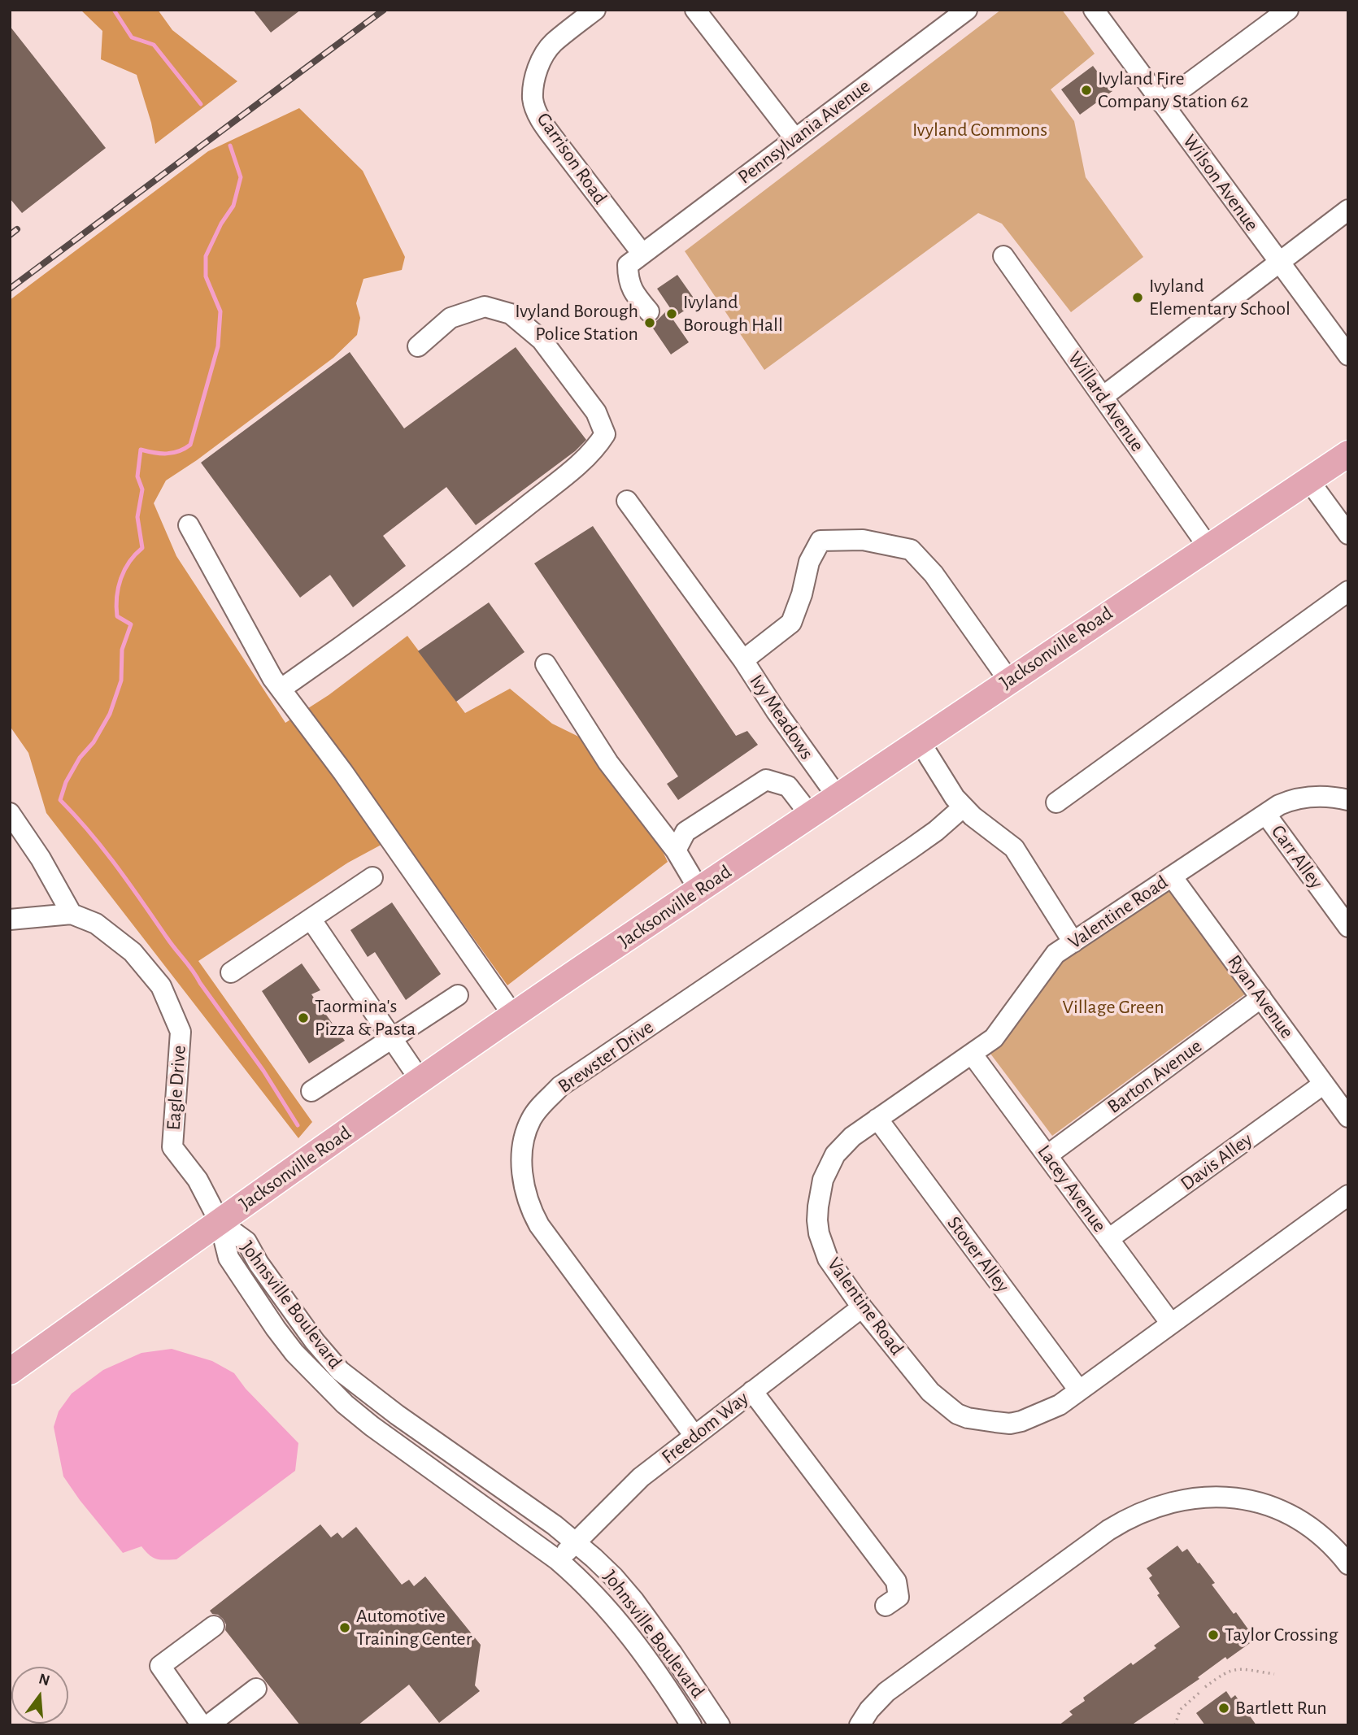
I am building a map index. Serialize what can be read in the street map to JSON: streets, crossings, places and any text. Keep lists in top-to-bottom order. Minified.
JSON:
{"streets":{"main road":["Jacksonville Road"],"street":["Pennsylvania Avenue","Garrison Road","Wilson Avenue","Willard Avenue","Ivy Meadows","Carr Alley","Valentine Road","Ryan Avenue","Brewster Drive","Barton Avenue","Eagle Drive","Davis Alley","Lacey Avenue","Stover Alley","Johnsville Boulevard","Freedom Way"]},"crossings":[["Pennsylvania Avenue","Garrison Road"],["Willard Avenue","Jacksonville Road"],["Jacksonville Road","Ivy Meadows"],["Jacksonville Road","Eagle Drive"],["Jacksonville Road","Johnsville Boulevard"],["Carr Alley","Valentine Road"],["Valentine Road","Ryan Avenue"],["Valentine Road","Lacey Avenue"],["Valentine Road","Stover Alley"],["Valentine Road","Freedom Way"],["Ryan Avenue","Barton Avenue"],["Ryan Avenue","Davis Alley"],["Brewster Drive","Freedom Way"],["Barton Avenue","Lacey Avenue"],["Eagle Drive","Johnsville Boulevard"],["Davis Alley","Lacey Avenue"],["Johnsville Boulevard","Freedom Way"]],"parks":["Ivyland Commons","Village Green"],"places":["Ivyland Fire Company Station 62","Ivyland Elementary School","Ivyland Borough Hall","Ivyland Borough Police Station","Taormina's Pizza & Pasta","Automotive Training Center","Taylor Crossing","Bartlett Run"],"north":"top"}
